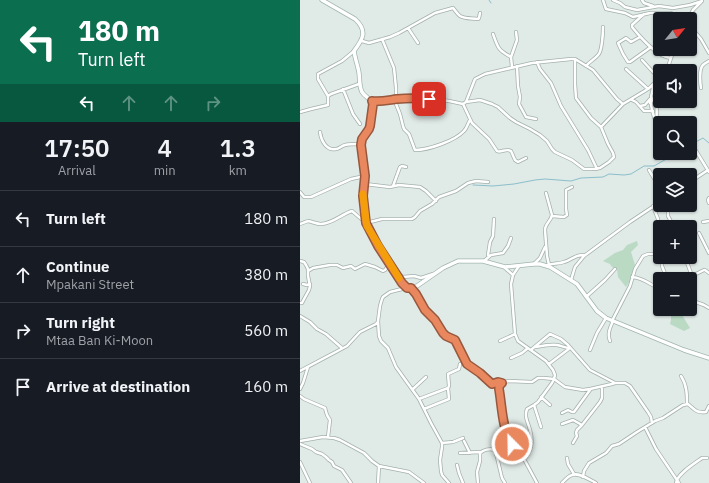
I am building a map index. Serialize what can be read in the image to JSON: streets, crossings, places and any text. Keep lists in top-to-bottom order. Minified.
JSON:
{"north":"top right","page":{"turn":["180 m","Turn left"],"map_buttons":["+","−"],"eta":["17:50","Arrival","4","min","1.3","km"],"list":[{"name":"Turn left","value":"180 m"},{"name":"Continue","note":"Mpakani Street","value":"380 m"},{"name":"Turn right","note":"Mtaa Ban Ki-Moon","value":"560 m"},{"name":"Arrive at destination","value":"160 m"}]}}
